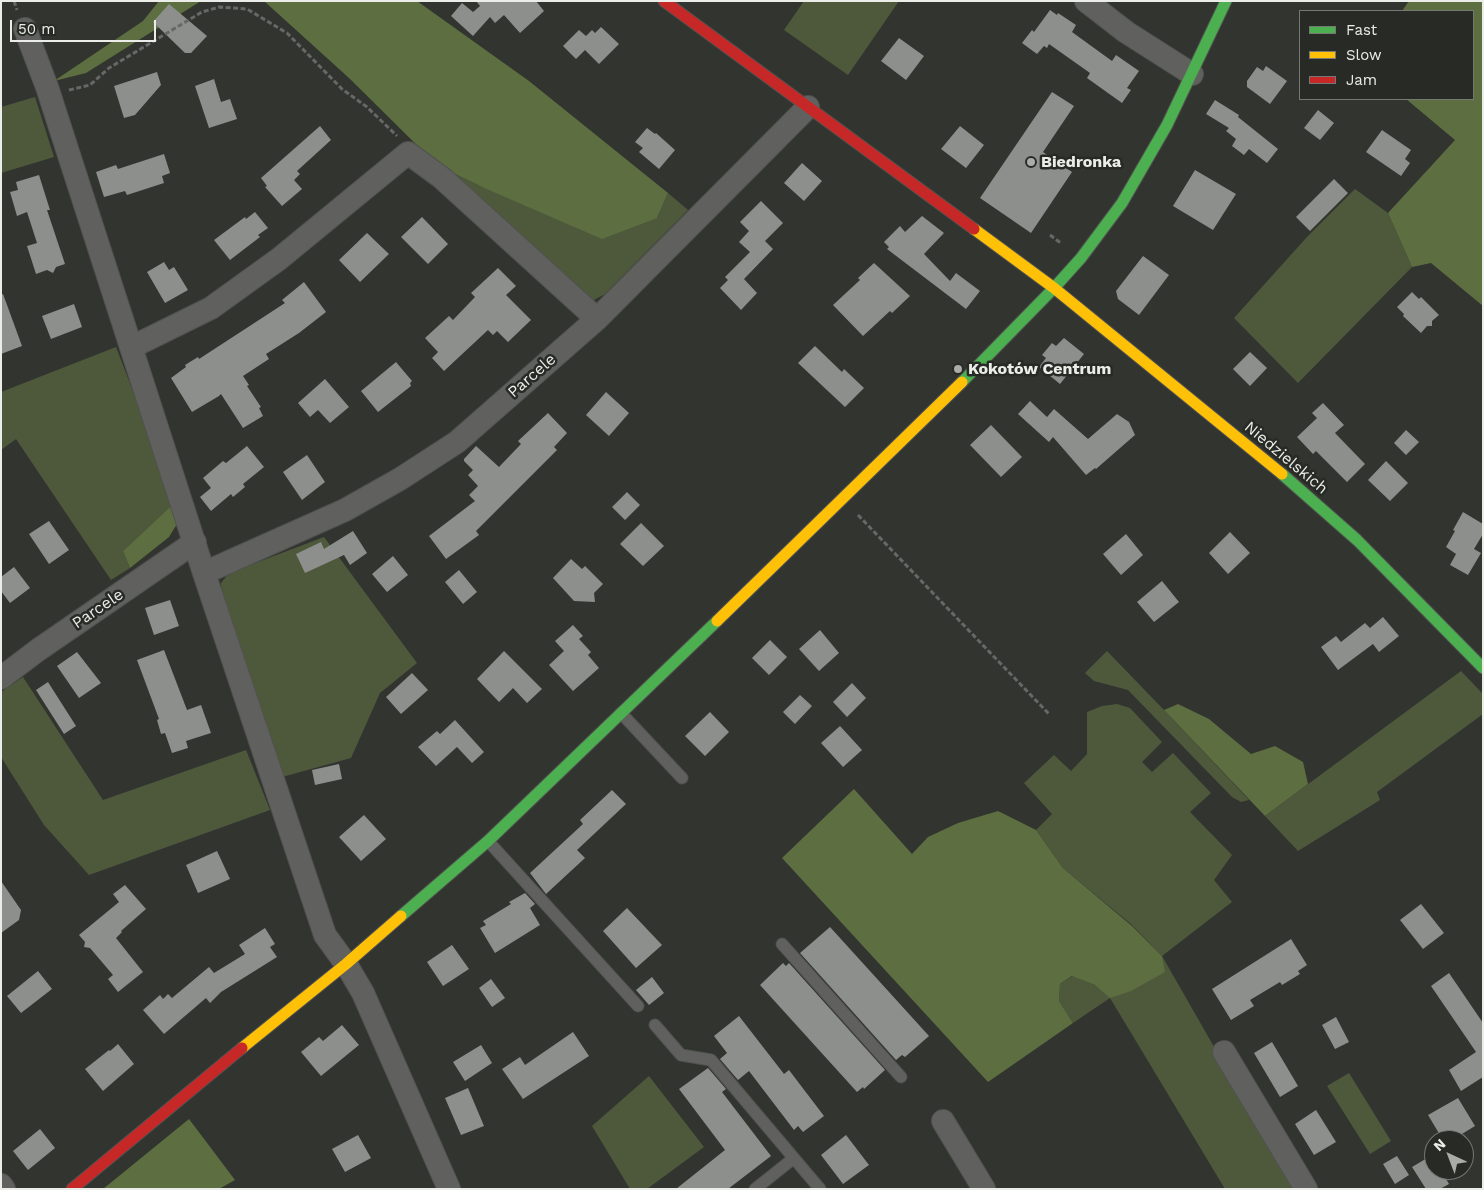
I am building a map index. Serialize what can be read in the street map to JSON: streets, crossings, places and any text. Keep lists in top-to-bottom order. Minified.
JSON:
{"streets":{"street":["Parcele","Niedzielskich"]},"crossings":[["Parcele","Niedzielskich"]],"places":["Biedronka","Kokotów Centrum"],"legend":["Fast","Slow","Jam"],"scale_bar":"50 m","north":"top left"}
